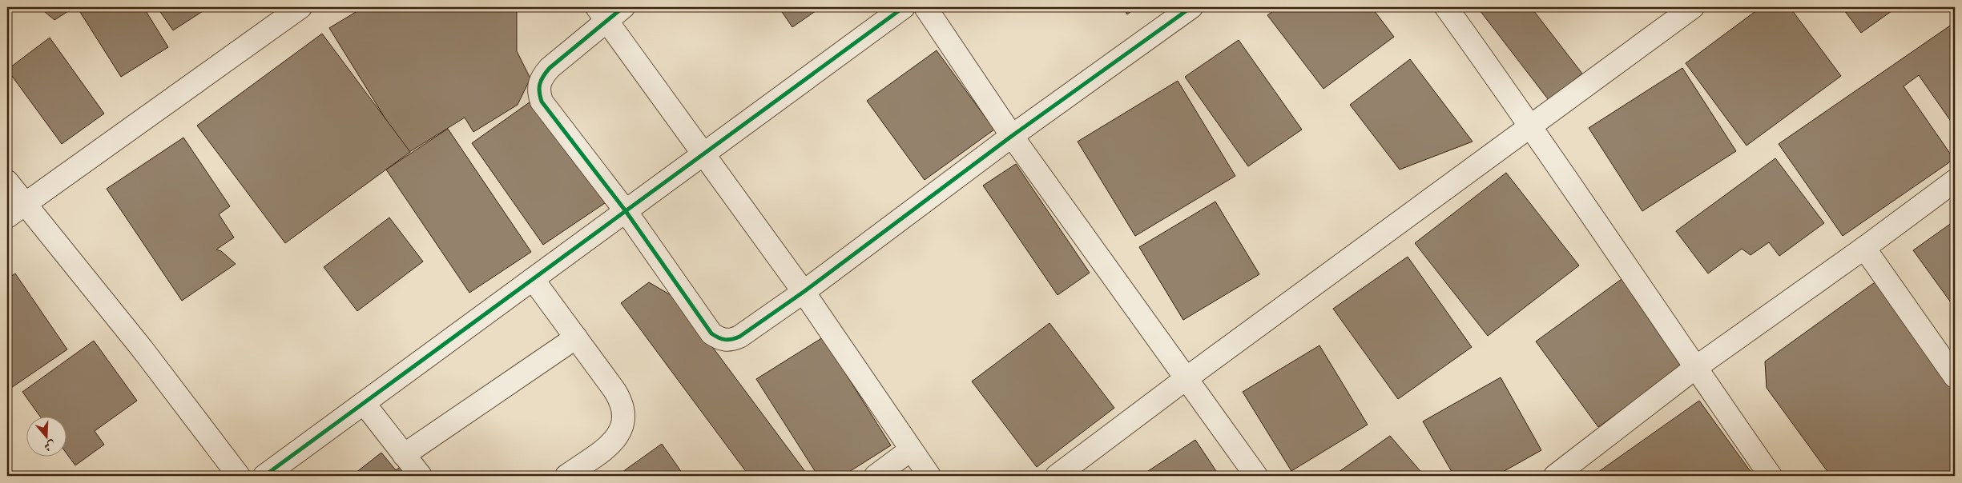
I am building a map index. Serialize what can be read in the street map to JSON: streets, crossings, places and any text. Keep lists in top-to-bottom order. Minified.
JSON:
{"north":"bottom"}
